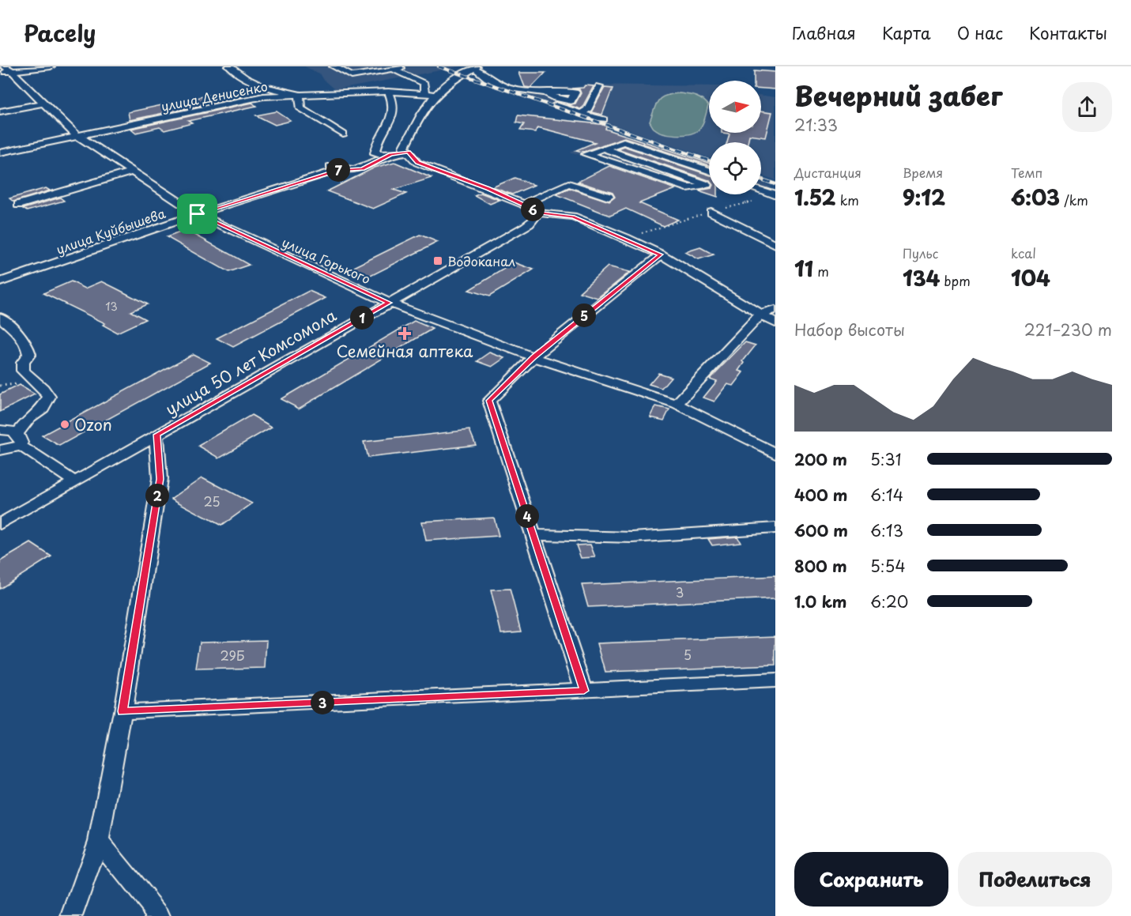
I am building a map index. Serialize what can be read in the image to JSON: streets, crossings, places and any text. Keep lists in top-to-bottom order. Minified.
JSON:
{"streets":{"street":["улица Денисенко","улица Куйбышева","улица Горького","улица 50 лет Комсомола"]},"crossings":[["улица Денисенко","улица Горького"],["улица Куйбышева","улица Горького"],["улица Горького","улица 50 лет Комсомола"]],"places":{"transit":["Водоканал"],"health":["Семейная аптека"],"other":["Ozon"]},"house_numbers":["13","25","3","5","29Б"],"north":"right","page":{"header":"Pacely","nav":["Главная","Карта","О нас","Контакты"],"heading":["Вечерний забег","21:33"],"stats":[["Дистанция","1.52 km"],["Время","9:12"],["Темп","6:03 /km"],["11 m"],["Пульс","134 bpm"],["kcal","104"]],"pins":["7","6","5","1","2","4","3"],"chart":["Набор высоты","221–230 m"],"list":[{"name":"200 m","note":"5:31"},{"name":"400 m","note":"6:14"},{"name":"600 m","note":"6:13"},{"name":"800 m","note":"5:54"},{"name":"1.0 km","note":"6:20"}],"buttons":["Сохранить","Поделиться"]}}
